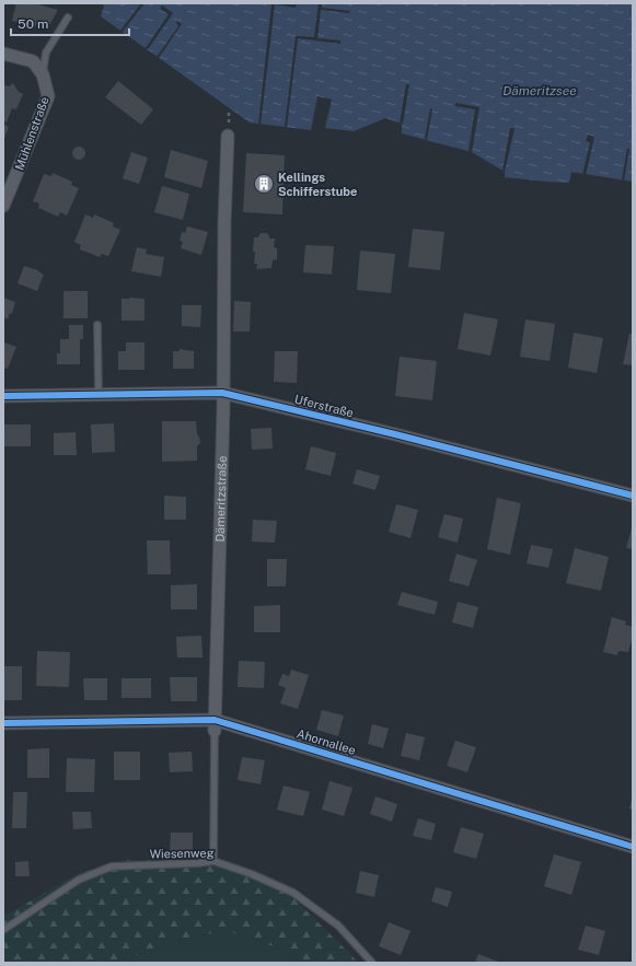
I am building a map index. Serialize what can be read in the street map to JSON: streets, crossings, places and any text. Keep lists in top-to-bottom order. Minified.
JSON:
{"streets":{"street":["Mühlenstraße","Uferstraße","Dämeritzstraße","Ahornallee"],"lane":["Wiesenweg"]},"crossings":[["Uferstraße","Dämeritzstraße"],["Dämeritzstraße","Ahornallee"],["Dämeritzstraße","Wiesenweg"]],"water":["Dämeritzsee"],"places":{"building":["Kellings Schifferstube"]},"scale_bar":"50 m"}
